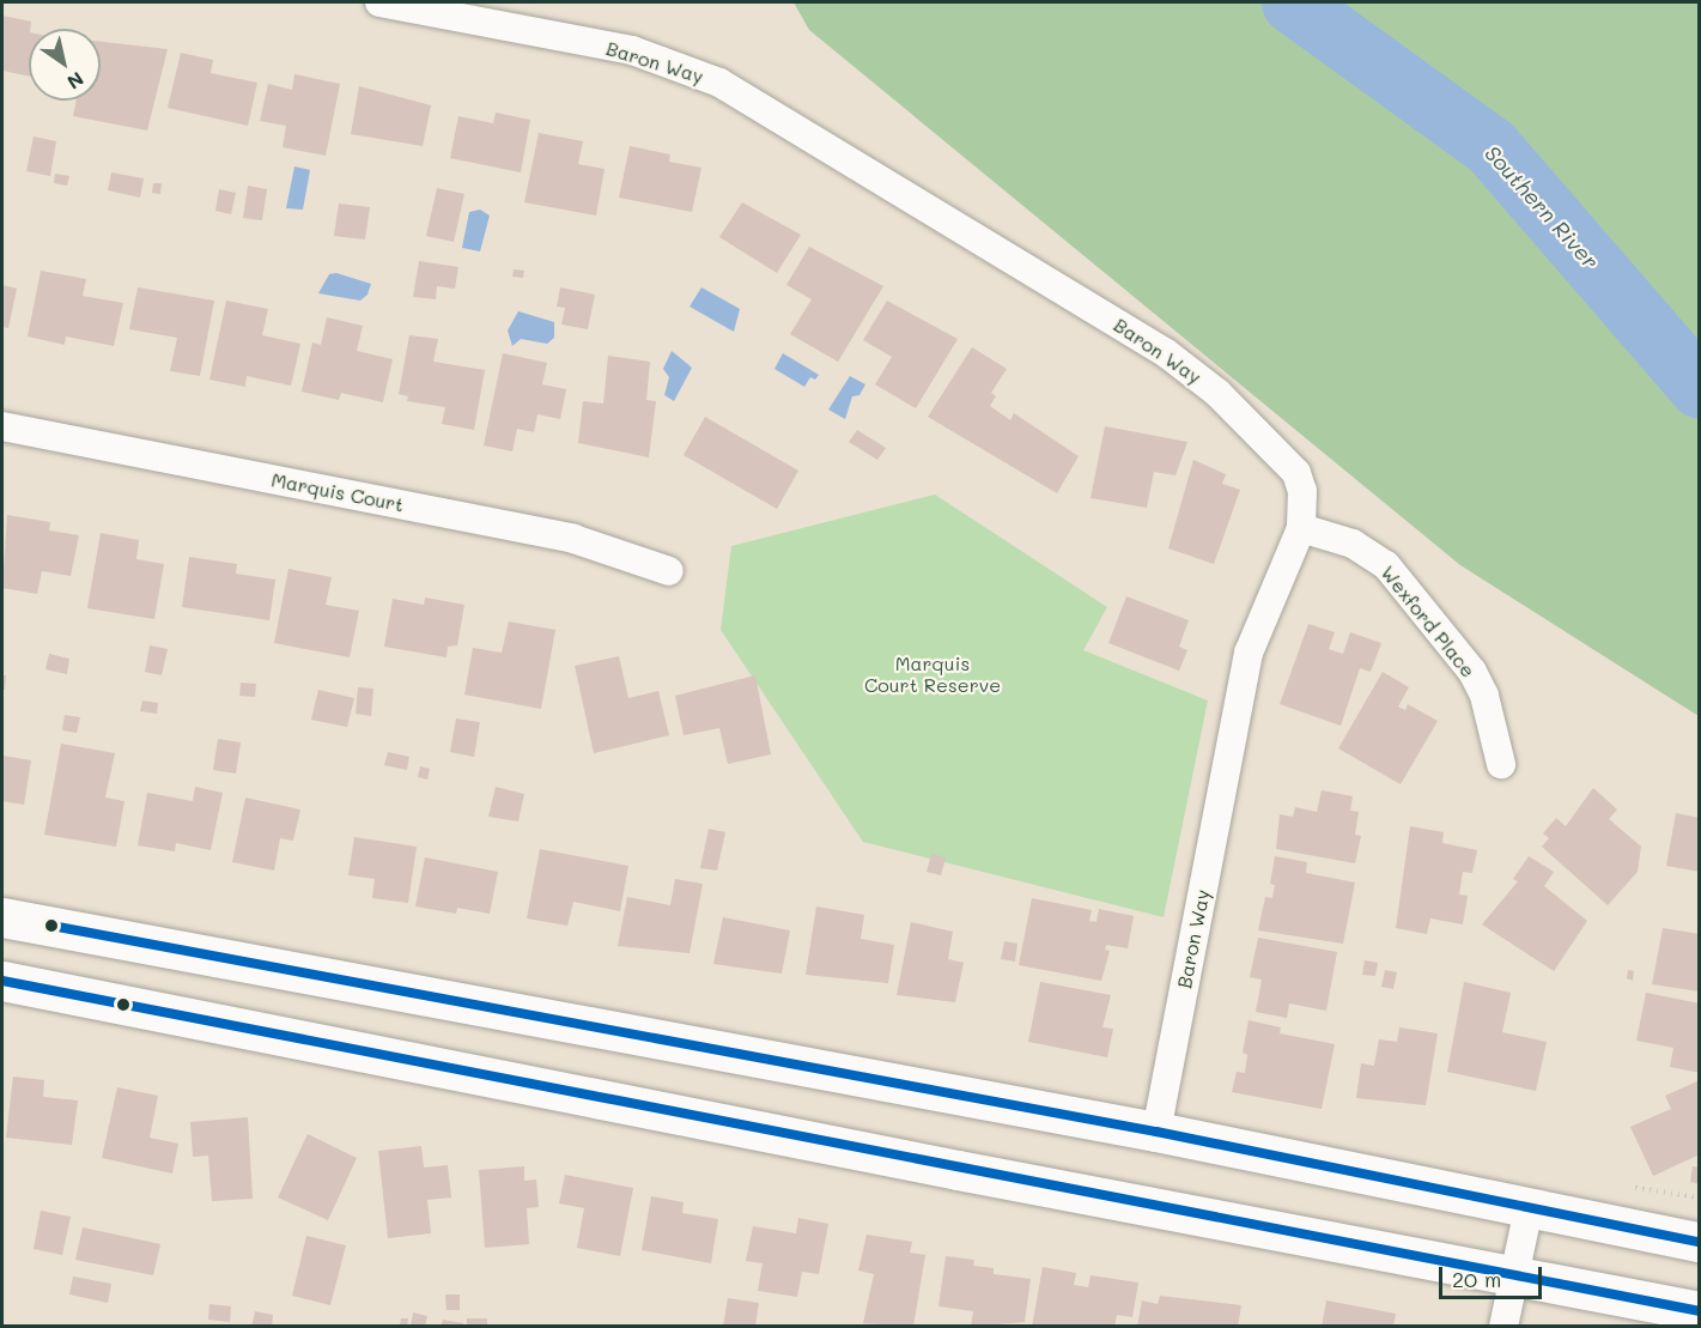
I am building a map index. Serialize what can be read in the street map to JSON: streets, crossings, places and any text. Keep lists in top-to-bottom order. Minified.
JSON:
{"streets":{"street":["Baron Way","Marquis Court","Wexford Place"]},"crossings":[["Baron Way","Wexford Place"]],"water":["Southern River"],"parks":["Marquis Court Reserve"],"scale_bar":"20 m","north":"bottom right"}
